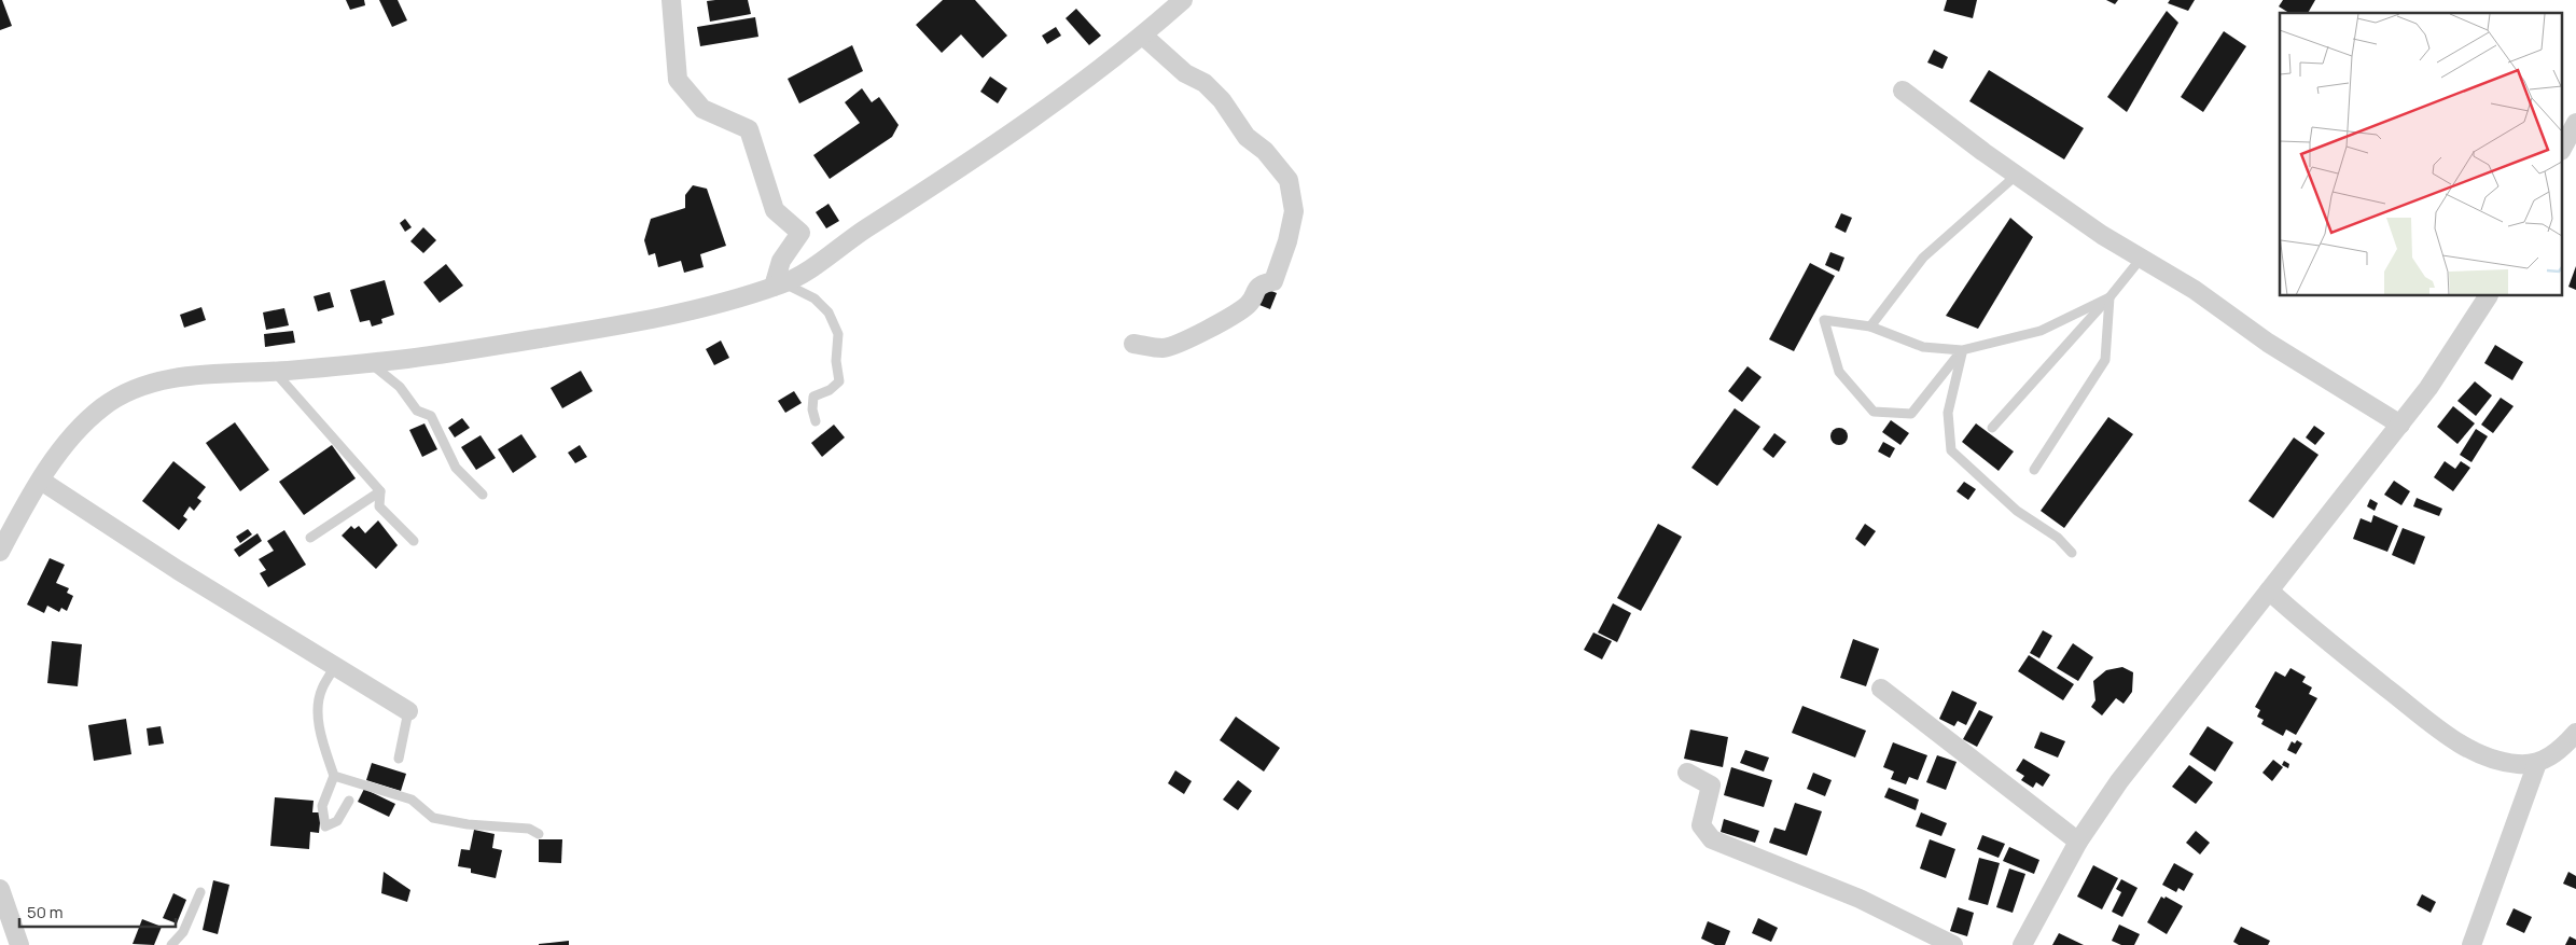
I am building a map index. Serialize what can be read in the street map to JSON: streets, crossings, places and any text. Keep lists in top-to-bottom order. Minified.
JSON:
{"scale_bar":"50 m"}
